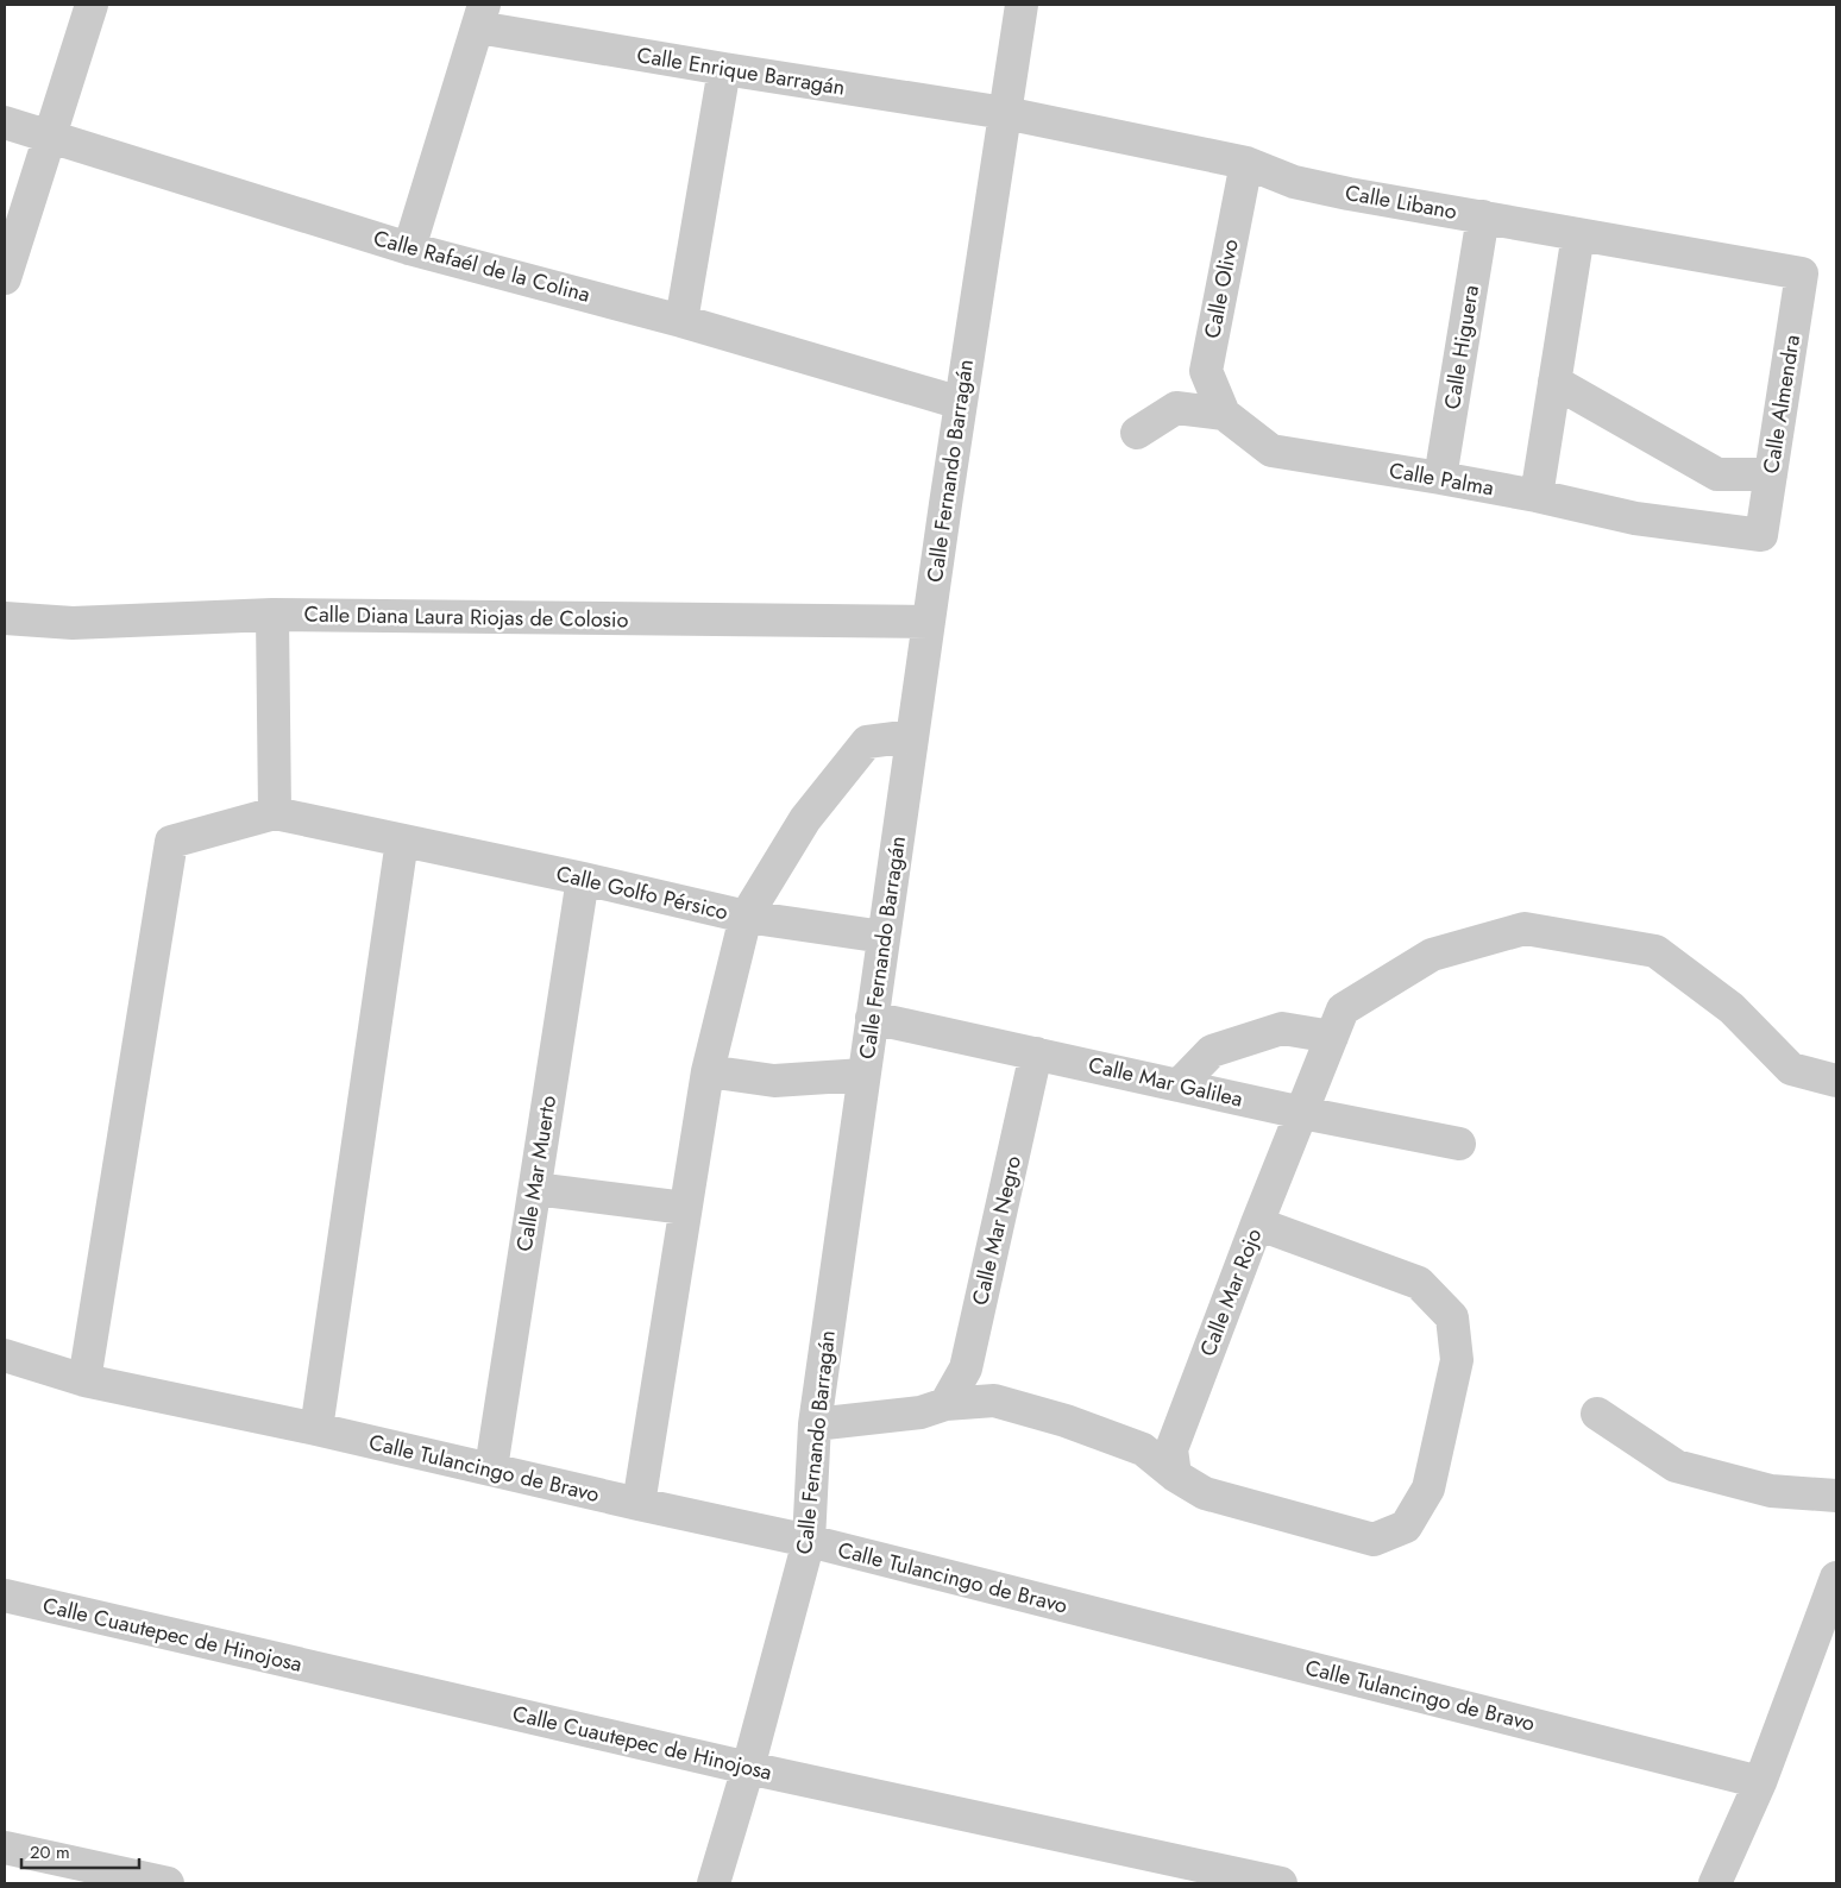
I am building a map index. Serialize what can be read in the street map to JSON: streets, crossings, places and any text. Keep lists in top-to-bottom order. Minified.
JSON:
{"streets":{"street":["Calle Enrique Barragán","Calle Libano","Calle Rafaél de la Colina","Calle Olivo","Calle Higuera","Calle Almendra","Calle Fernando Barragán","Calle Palma","Calle Diana Laura Riojas de Colosio","Calle Golfo Pérsico","Calle Mar Galilea","Calle Mar Muerto","Calle Mar Negro","Calle Mar Rojo","Calle Tulancingo de Bravo","Calle Cuautepec de Hinojosa"]},"crossings":[["Calle Enrique Barragán","Calle Libano"],["Calle Enrique Barragán","Calle Fernando Barragán"],["Calle Libano","Calle Olivo"],["Calle Libano","Calle Higuera"],["Calle Libano","Calle Almendra"],["Calle Libano","Calle Fernando Barragán"],["Calle Rafaél de la Colina","Calle Fernando Barragán"],["Calle Olivo","Calle Palma"],["Calle Higuera","Calle Palma"],["Calle Almendra","Calle Palma"],["Calle Fernando Barragán","Calle Diana Laura Riojas de Colosio"],["Calle Fernando Barragán","Calle Golfo Pérsico"],["Calle Fernando Barragán","Calle Mar Galilea"],["Calle Fernando Barragán","Calle Tulancingo de Bravo"],["Calle Fernando Barragán","Calle Cuautepec de Hinojosa"],["Calle Golfo Pérsico","Calle Mar Muerto"],["Calle Mar Galilea","Calle Mar Negro"],["Calle Mar Galilea","Calle Mar Rojo"],["Calle Mar Muerto","Calle Tulancingo de Bravo"]],"scale_bar":"20 m"}
